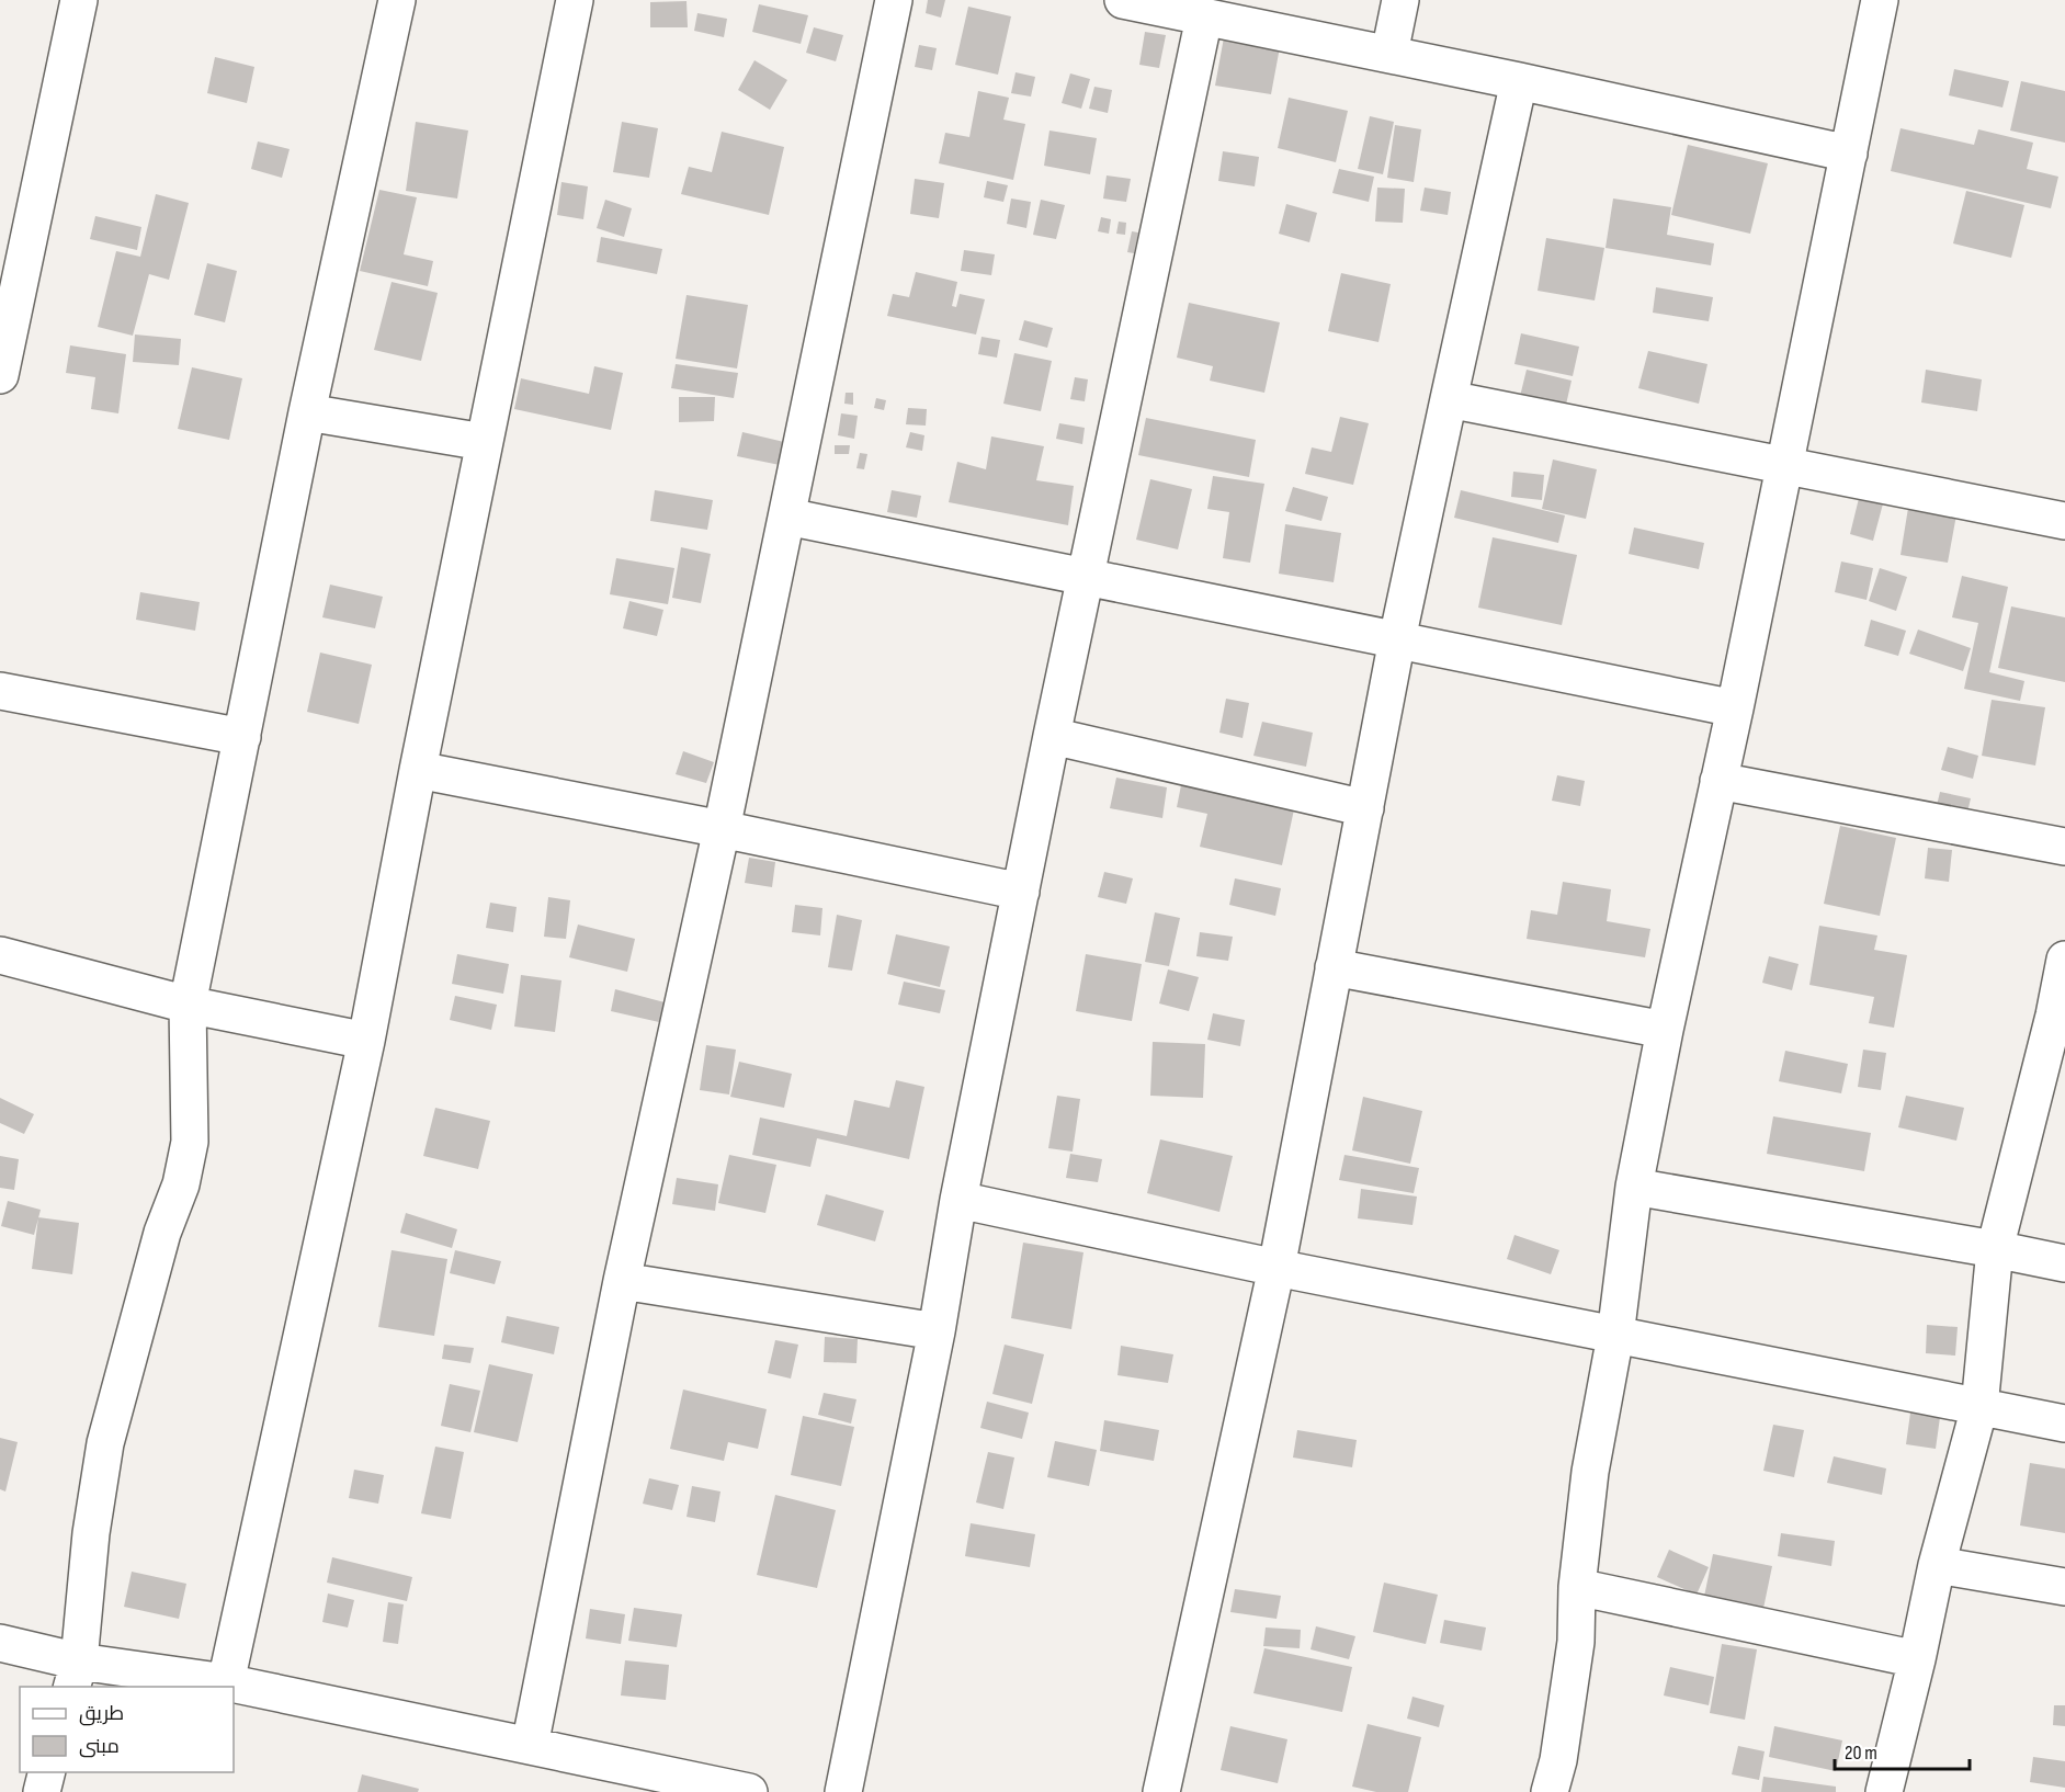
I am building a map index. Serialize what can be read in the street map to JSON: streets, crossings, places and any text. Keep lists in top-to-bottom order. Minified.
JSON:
{"legend":["طريق","مبنى"],"scale_bar":"20 m"}
